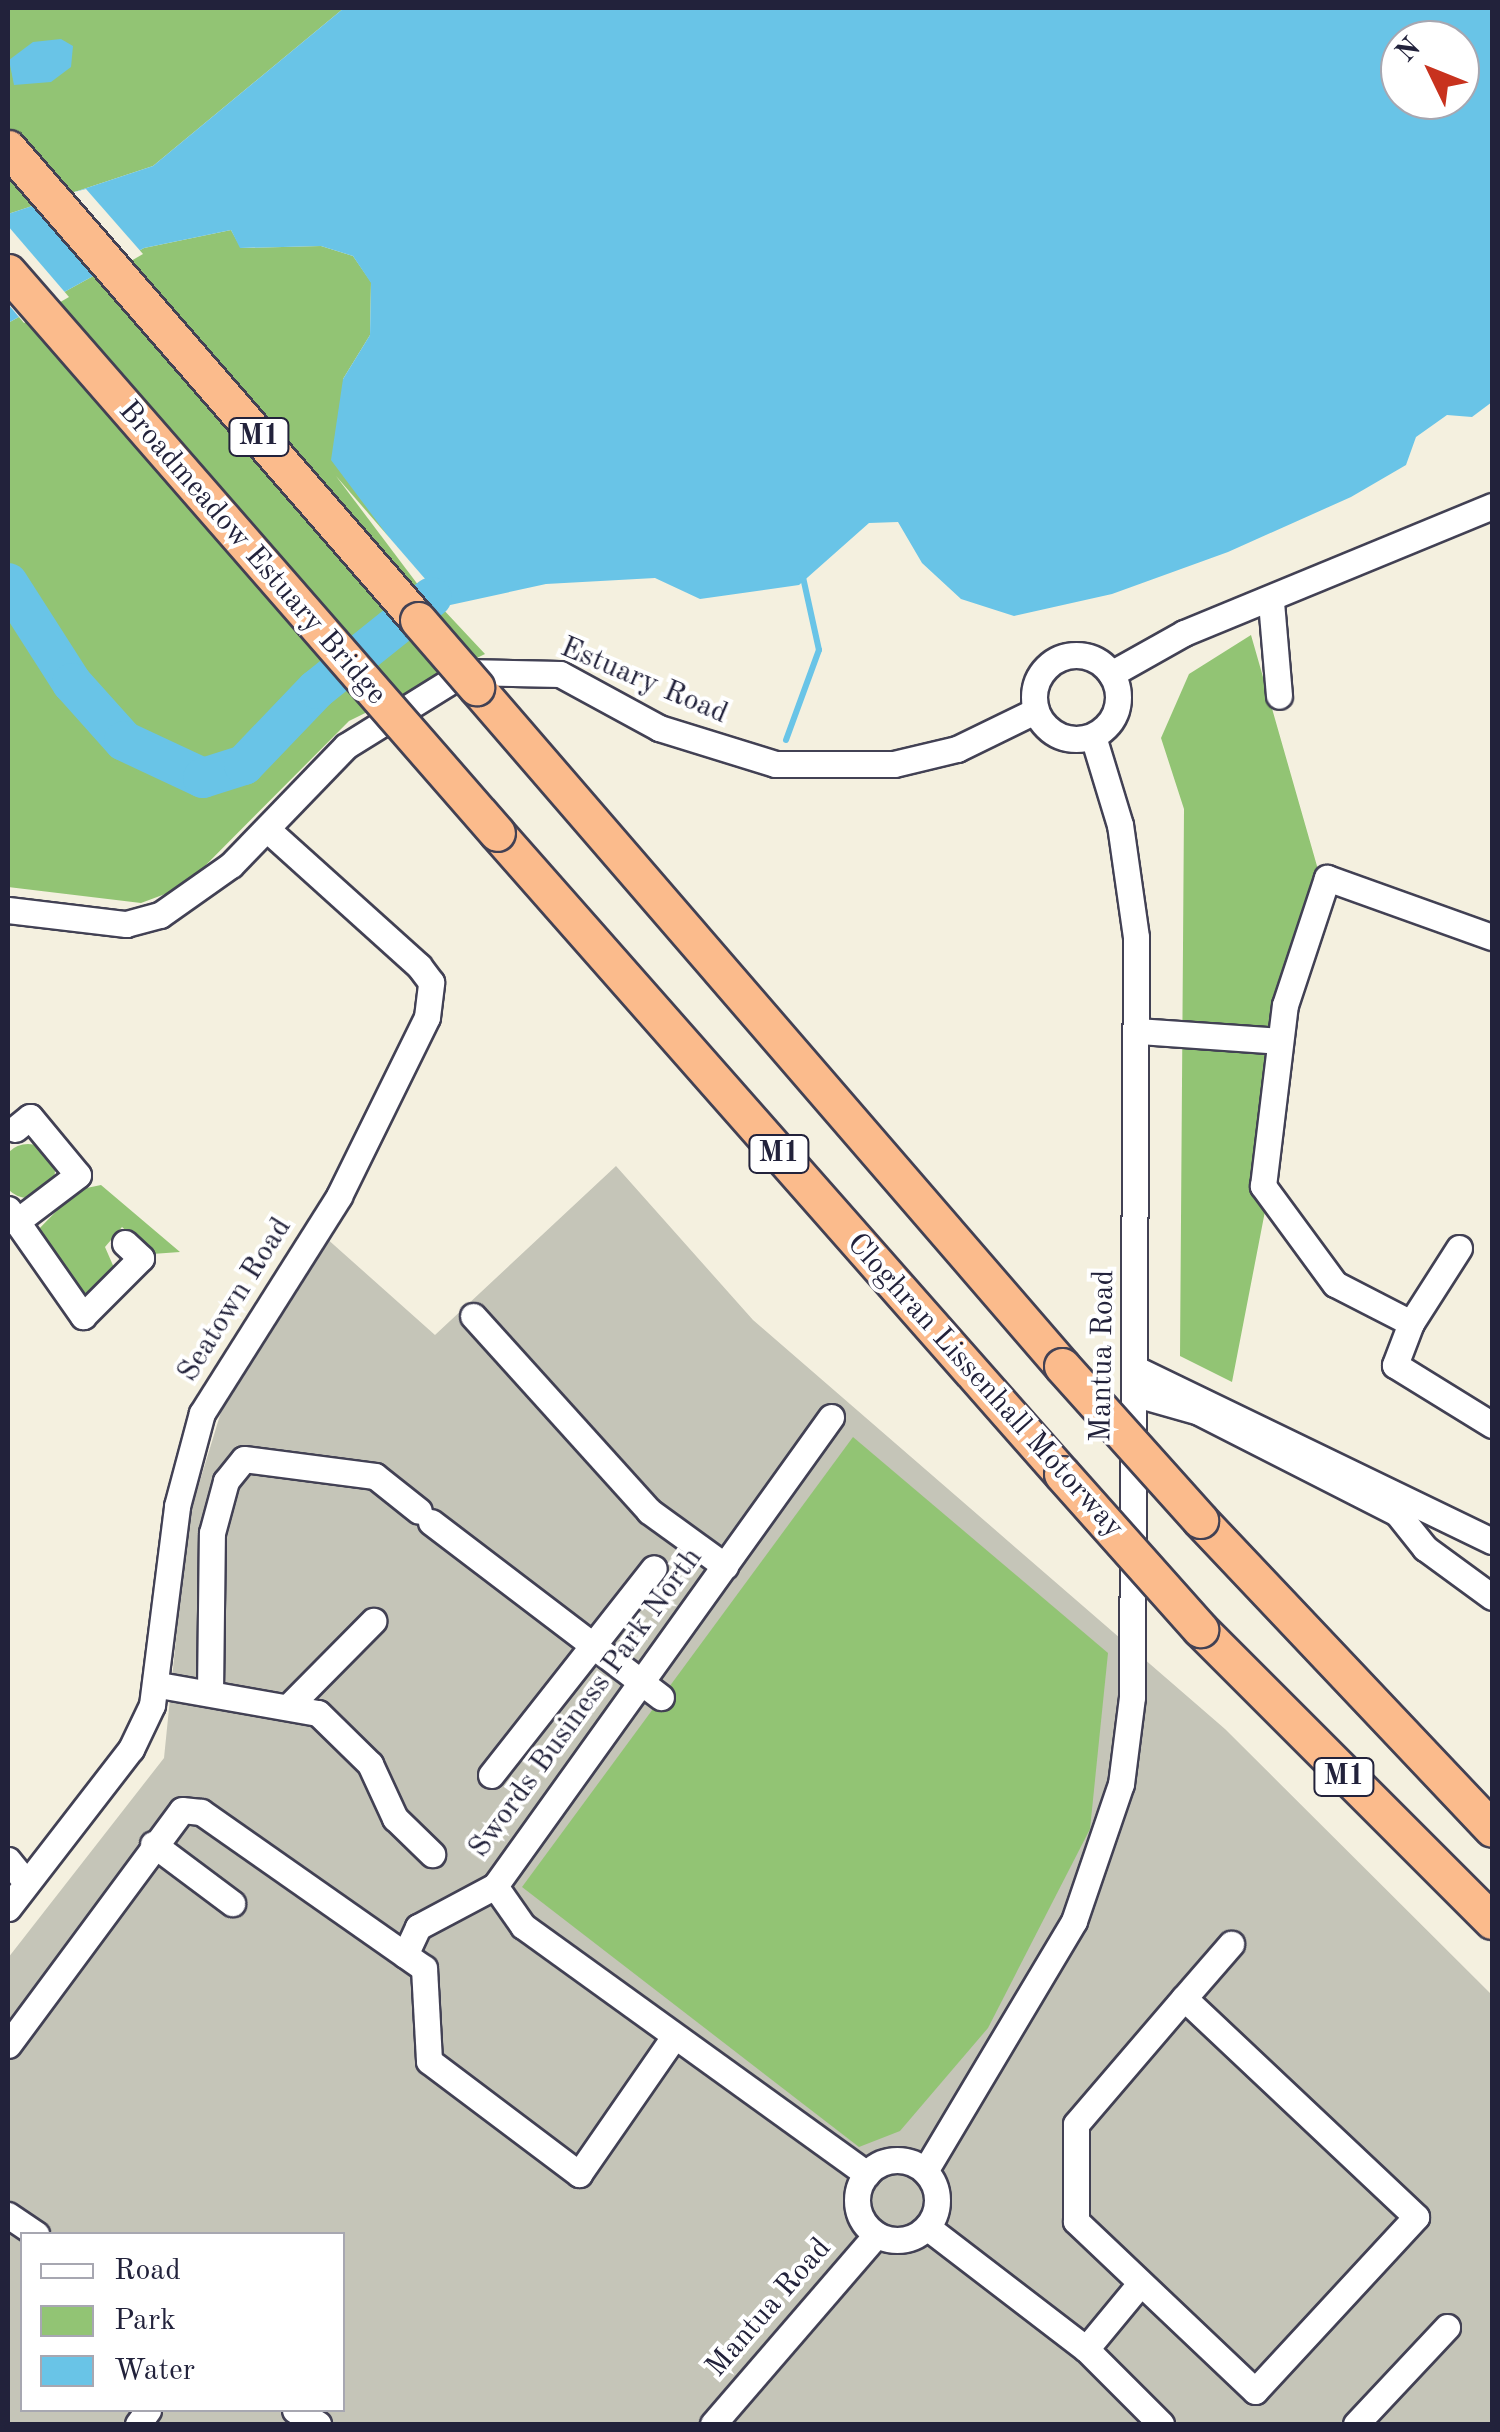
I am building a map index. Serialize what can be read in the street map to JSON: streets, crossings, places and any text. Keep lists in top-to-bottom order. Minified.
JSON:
{"streets":{"highway":["M1","Broadmeadow Estuary Bridge","Cloghran Lissenhall Motorway"],"street":["Estuary Road","Seatown Road","Mantua Road","Swords Business Park North"]},"crossings":[["Broadmeadow Estuary Bridge","Cloghran Lissenhall Motorway"],["Estuary Road","Seatown Road"],["Estuary Road","Mantua Road"],["Mantua Road","Swords Business Park North"]],"legend":["Road","Park","Water"],"north":"top left"}
